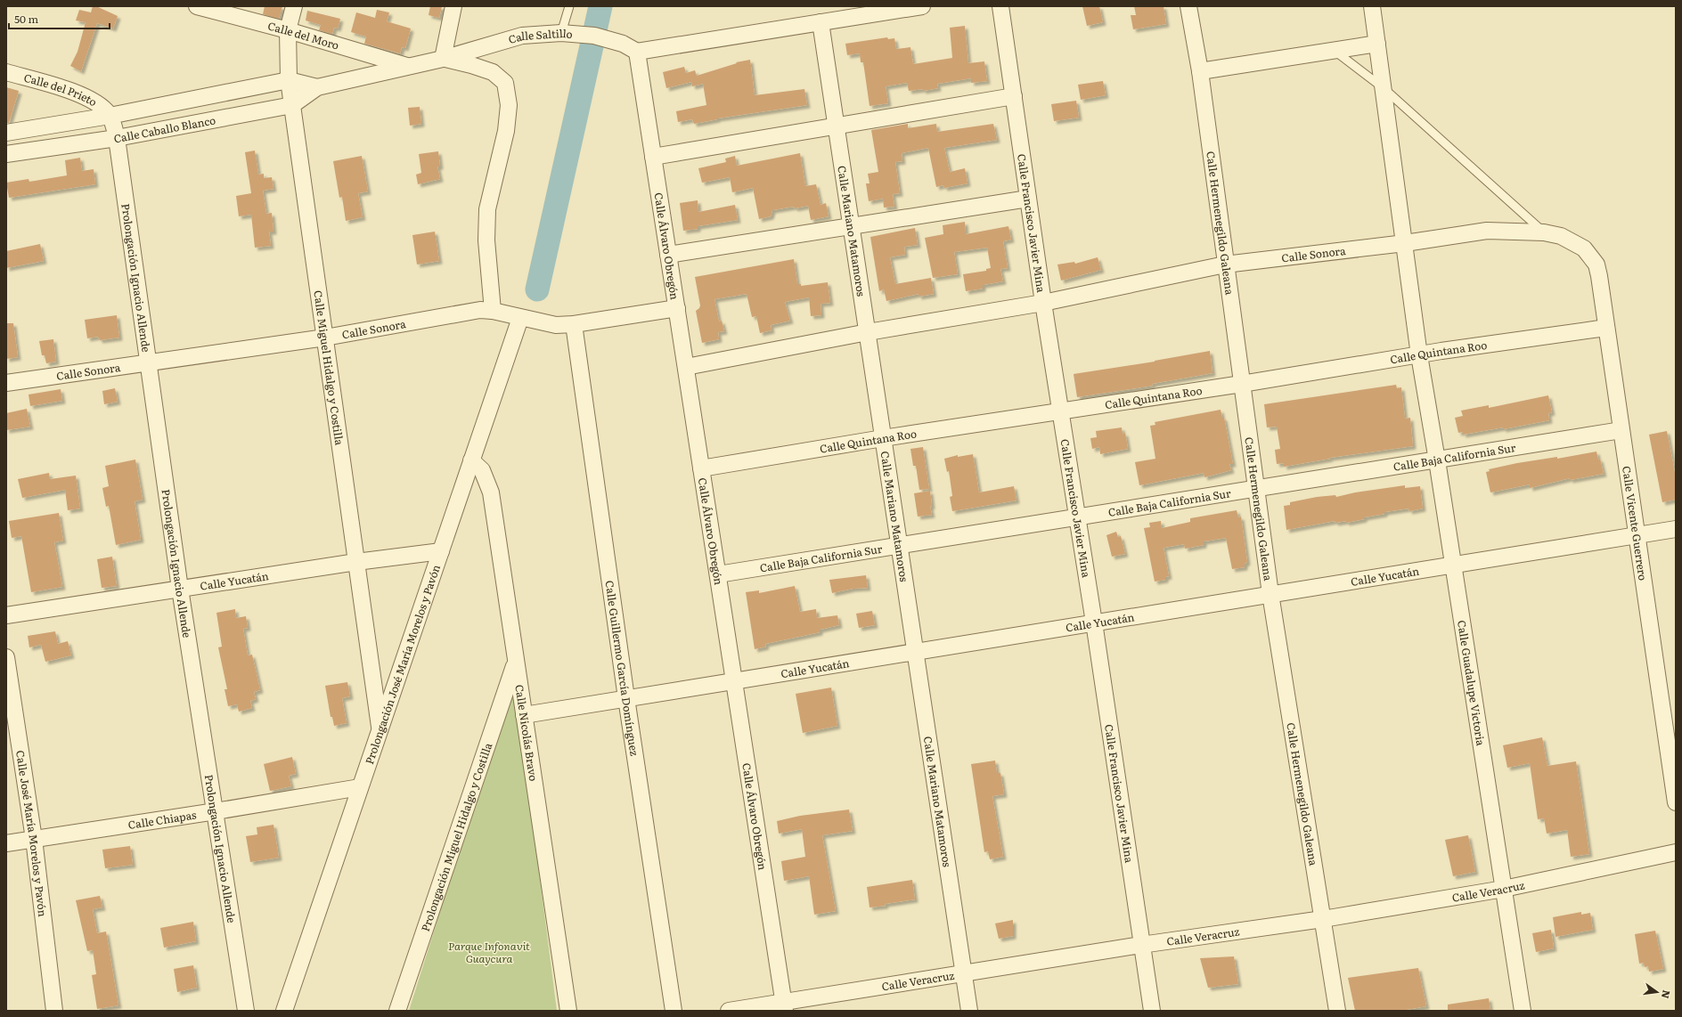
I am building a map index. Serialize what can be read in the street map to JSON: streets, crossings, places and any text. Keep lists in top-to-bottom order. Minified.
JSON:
{"streets":{"street":["Calle del Moro","Calle Saltillo","Calle del Prieto","Calle Caballo Blanco","Calle Francisco Javier Mina","Calle Hermenegildo Galeana","Calle Mariano Matamoros","Calle Álvaro Obregón","Calle Sonora","Prolongación Ignacio Allende","Calle Quintana Roo","Calle Miguel Hidalgo y Costilla","Calle Baja California Sur","Calle Vicente Guerrero","Calle Yucatán","Prolongación José María Morelos y Pavón","Calle Guillermo García Domínguez","Calle Guadalupe Victoria","Calle Nicolás Bravo","Calle Chiapas","Calle José María Morelos y Pavón","Prolongación Miguel Hidalgo y Costilla","Calle Veracruz"]},"crossings":[["Calle del Moro","Calle Caballo Blanco"],["Calle del Moro","Calle Miguel Hidalgo y Costilla"],["Calle Saltillo","Calle Caballo Blanco"],["Calle Saltillo","Calle Álvaro Obregón"],["Calle del Prieto","Calle Caballo Blanco"],["Calle del Prieto","Prolongación Ignacio Allende"],["Calle Caballo Blanco","Prolongación Ignacio Allende"],["Calle Caballo Blanco","Calle Miguel Hidalgo y Costilla"],["Calle Francisco Javier Mina","Calle Sonora"],["Calle Francisco Javier Mina","Calle Quintana Roo"],["Calle Francisco Javier Mina","Calle Baja California Sur"],["Calle Francisco Javier Mina","Calle Yucatán"],["Calle Francisco Javier Mina","Calle Veracruz"],["Calle Hermenegildo Galeana","Calle Sonora"],["Calle Hermenegildo Galeana","Calle Quintana Roo"],["Calle Hermenegildo Galeana","Calle Baja California Sur"],["Calle Hermenegildo Galeana","Calle Yucatán"],["Calle Hermenegildo Galeana","Calle Veracruz"],["Calle Mariano Matamoros","Calle Sonora"],["Calle Mariano Matamoros","Calle Quintana Roo"],["Calle Mariano Matamoros","Calle Baja California Sur"],["Calle Mariano Matamoros","Calle Yucatán"],["Calle Mariano Matamoros","Calle Veracruz"],["Calle Álvaro Obregón","Calle Sonora"],["Calle Álvaro Obregón","Calle Quintana Roo"],["Calle Álvaro Obregón","Calle Baja California Sur"],["Calle Álvaro Obregón","Calle Yucatán"],["Calle Álvaro Obregón","Calle Veracruz"],["Calle Sonora","Prolongación Ignacio Allende"],["Calle Sonora","Calle Miguel Hidalgo y Costilla"],["Calle Sonora","Calle Vicente Guerrero"],["Calle Sonora","Prolongación José María Morelos y Pavón"],["Calle Sonora","Calle Guillermo García Domínguez"],["Calle Sonora","Calle Guadalupe Victoria"],["Prolongación Ignacio Allende","Calle Yucatán"],["Prolongación Ignacio Allende","Calle Chiapas"],["Calle Quintana Roo","Calle Vicente Guerrero"],["Calle Quintana Roo","Calle Guadalupe Victoria"],["Calle Miguel Hidalgo y Costilla","Calle Yucatán"],["Calle Miguel Hidalgo y Costilla","Prolongación José María Morelos y Pavón"],["Calle Baja California Sur","Calle Vicente Guerrero"],["Calle Baja California Sur","Calle Guadalupe Victoria"],["Calle Vicente Guerrero","Calle Yucatán"],["Calle Yucatán","Prolongación José María Morelos y Pavón"],["Calle Yucatán","Calle Guillermo García Domínguez"],["Calle Yucatán","Calle Guadalupe Victoria"],["Calle Yucatán","Calle Nicolás Bravo"],["Prolongación José María Morelos y Pavón","Calle Nicolás Bravo"],["Prolongación José María Morelos y Pavón","Calle Chiapas"],["Calle Guadalupe Victoria","Calle Veracruz"],["Calle Nicolás Bravo","Prolongación Miguel Hidalgo y Costilla"],["Calle Chiapas","Calle José María Morelos y Pavón"]],"parks":["Parque Infonavit Guaycura"],"scale_bar":"50 m","north":"right"}
